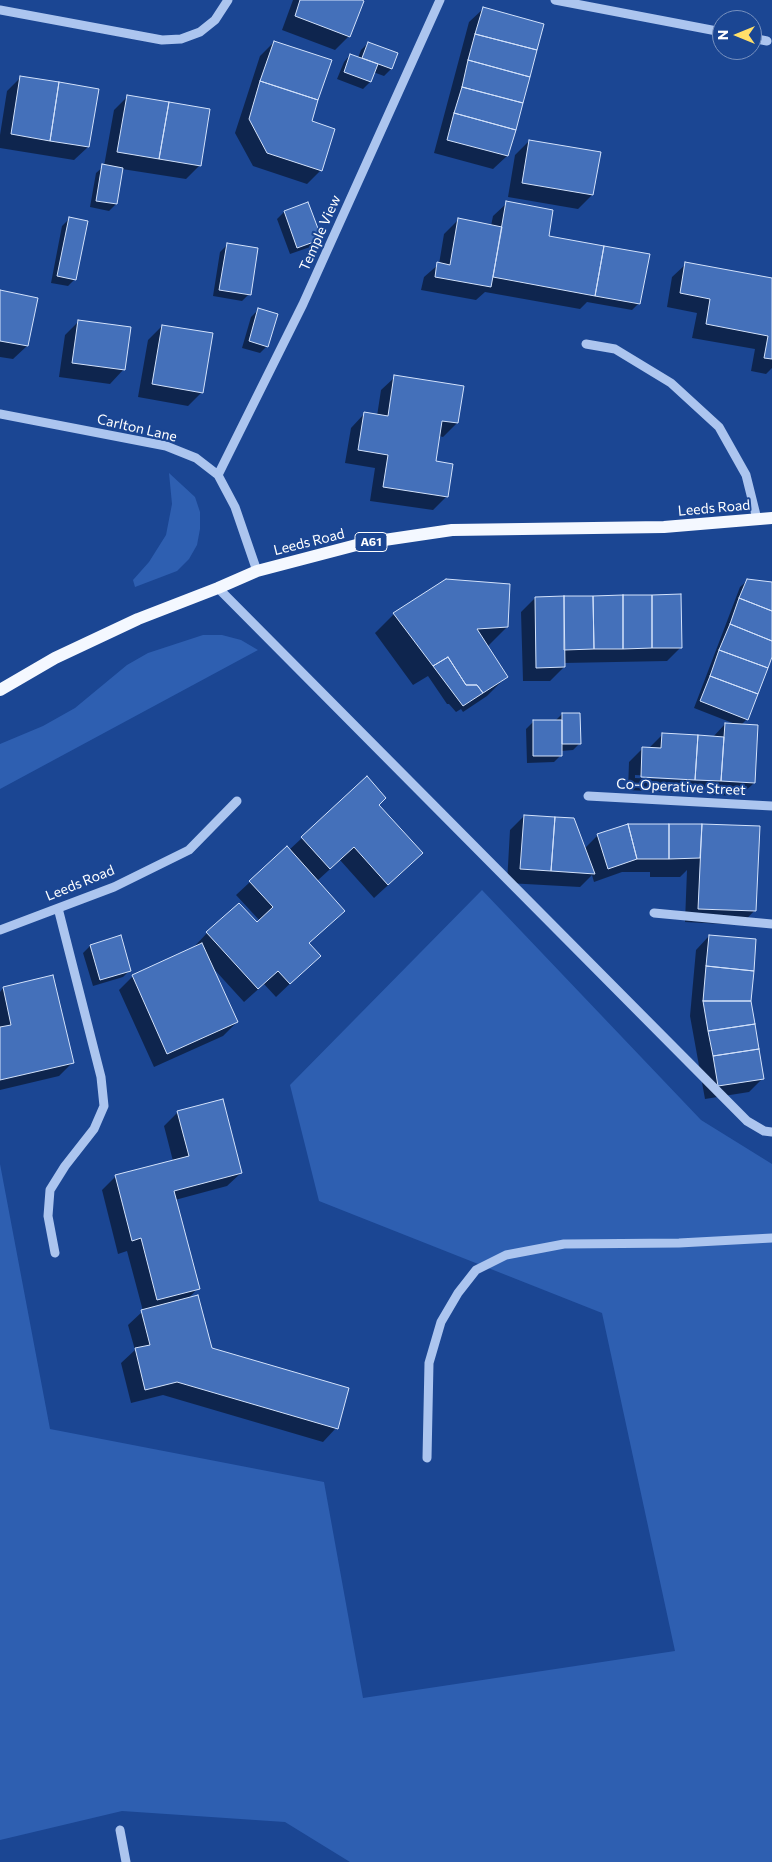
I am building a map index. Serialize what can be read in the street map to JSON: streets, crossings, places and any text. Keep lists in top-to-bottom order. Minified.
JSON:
{"streets":{"main road":["Leeds Road","A61"],"street":["Temple View","Carlton Lane","Co-Operative Street"]},"crossings":[["Temple View","Carlton Lane"],["Carlton Lane","Leeds Road"]],"north":"left"}
